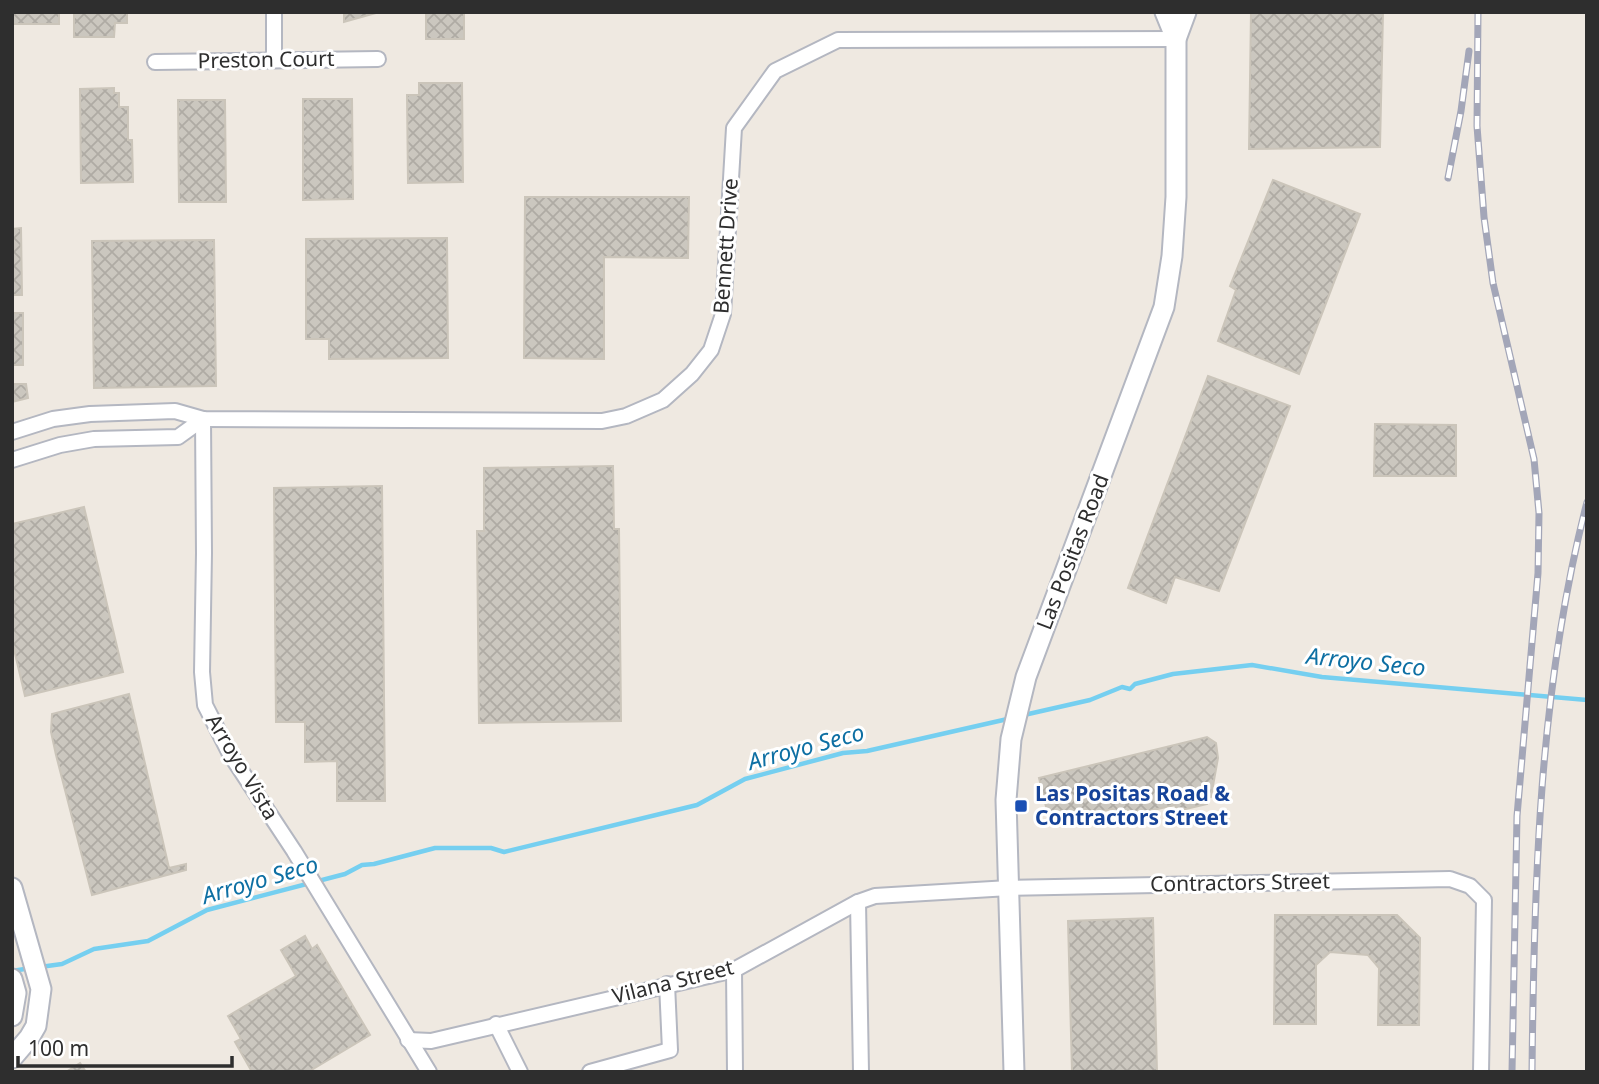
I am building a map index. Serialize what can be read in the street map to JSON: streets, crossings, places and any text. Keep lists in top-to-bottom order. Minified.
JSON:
{"streets":{"main road":["Las Positas Road"],"street":["Preston Court","Bennett Drive","Arroyo Vista","Contractors Street","Vilana Street"]},"crossings":[["Bennett Drive","Las Positas Road"],["Bennett Drive","Arroyo Vista"],["Las Positas Road","Contractors Street"],["Las Positas Road","Vilana Street"],["Arroyo Vista","Vilana Street"],["Contractors Street","Vilana Street"]],"water":["Arroyo Seco"],"places":{"transit":["Las Positas Road & Contractors Street"]},"scale_bar":"100 m"}
